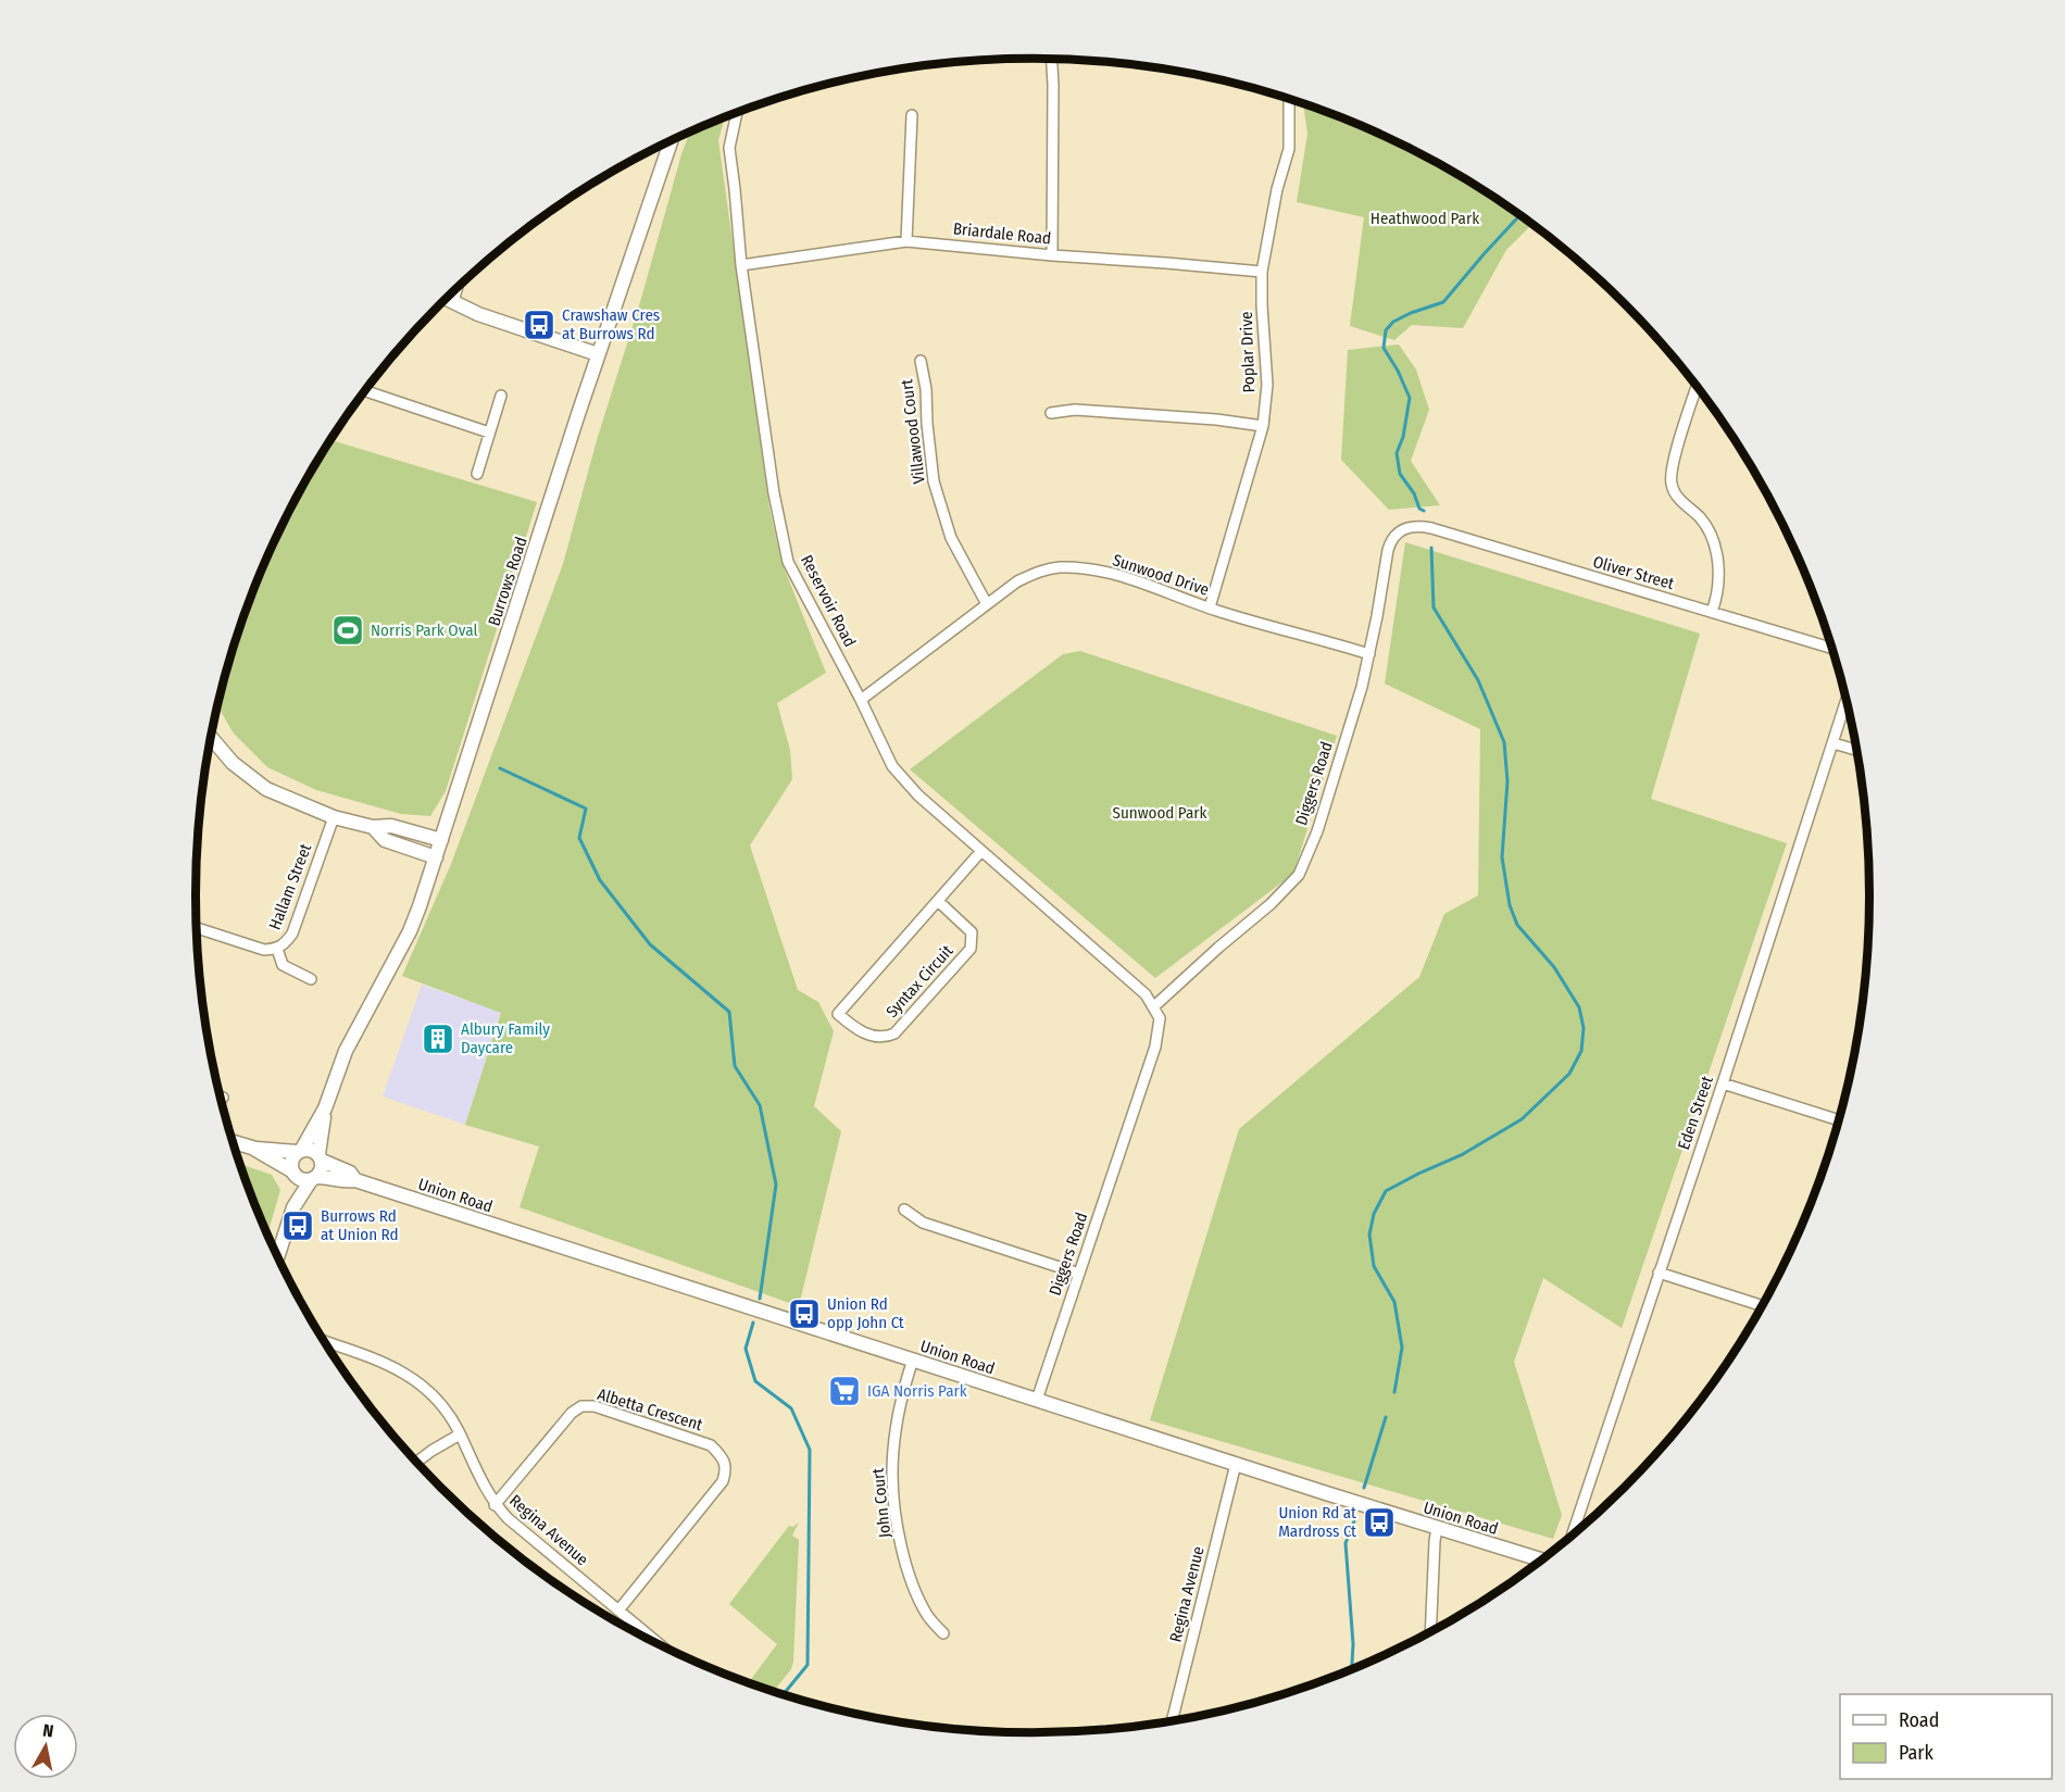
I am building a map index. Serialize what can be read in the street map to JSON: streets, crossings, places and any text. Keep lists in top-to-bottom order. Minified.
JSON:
{"streets":{"main road":["Burrows Road","Union Road"],"street":["Briardale Road","Poplar Drive","Villawood Court","Oliver Street","Sunwood Drive","Reservoir Road","Diggers Road","Hallam Street","Syntax Circuit","Eden Street","Albetta Crescent","John Court","Regina Avenue"]},"crossings":[["Briardale Road","Poplar Drive"],["Briardale Road","Reservoir Road"],["Poplar Drive","Sunwood Drive"],["Villawood Court","Sunwood Drive"],["Oliver Street","Diggers Road"],["Sunwood Drive","Reservoir Road"],["Sunwood Drive","Diggers Road"],["Burrows Road","Union Road"],["Reservoir Road","Diggers Road"],["Diggers Road","Union Road"],["Union Road","John Court"],["Union Road","Regina Avenue"],["Albetta Crescent","Regina Avenue"]],"parks":["Heathwood Park","Sunwood Park"],"places":{"bus stop":["Crawshaw Cres at Burrows Rd","Burrows Rd at Union Rd","Union Rd opp John Ct","Union Rd at Mardross Ct"],"sports":["Norris Park Oval"],"building":["Albury Family Daycare"],"supermarket":["IGA Norris Park"]},"legend":["Road","Park"],"north":"top"}
